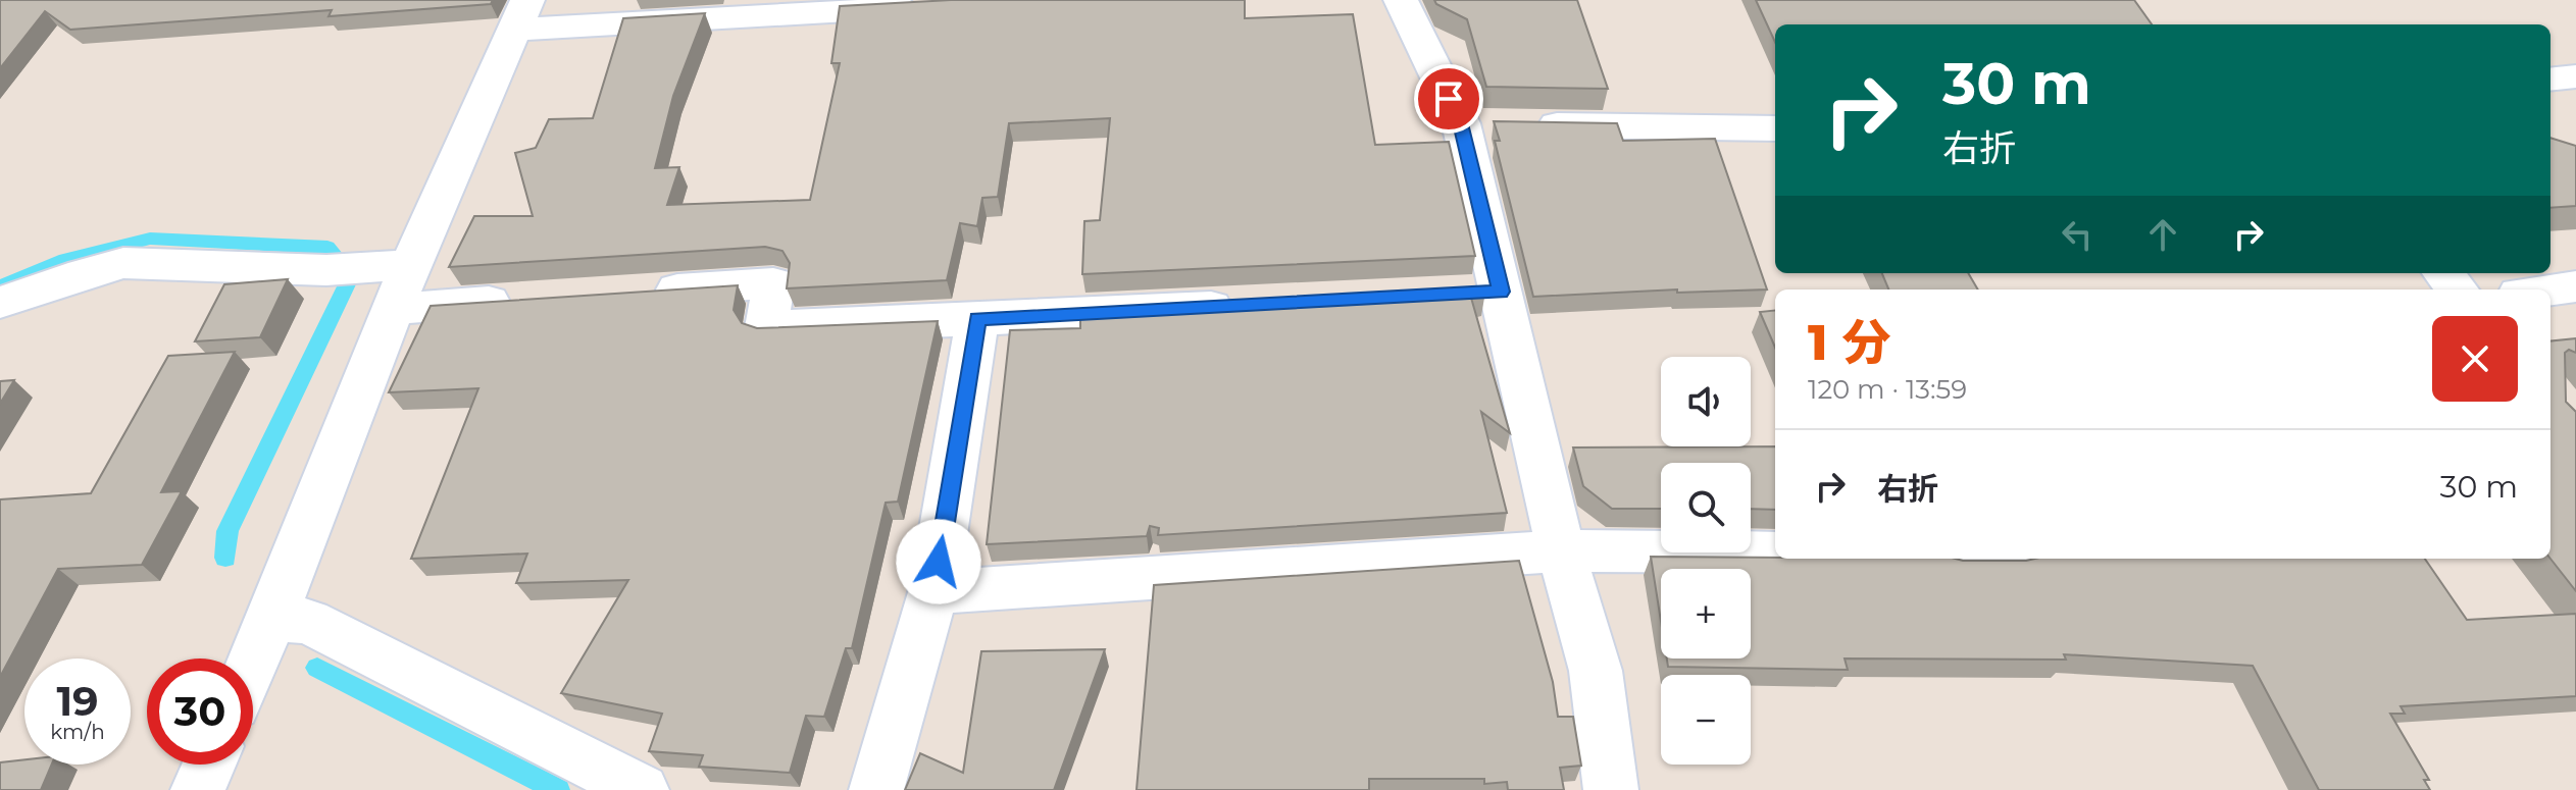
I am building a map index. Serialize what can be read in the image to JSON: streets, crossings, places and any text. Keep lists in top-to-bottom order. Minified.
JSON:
{"page":{"turn":["30 m","右折"],"heading":["1 分","120 m · 13:59"],"map_buttons":["+","−"],"list":[{"name":"右折","value":"30 m"}],"speed":"19 km/h","limit":"30"}}
